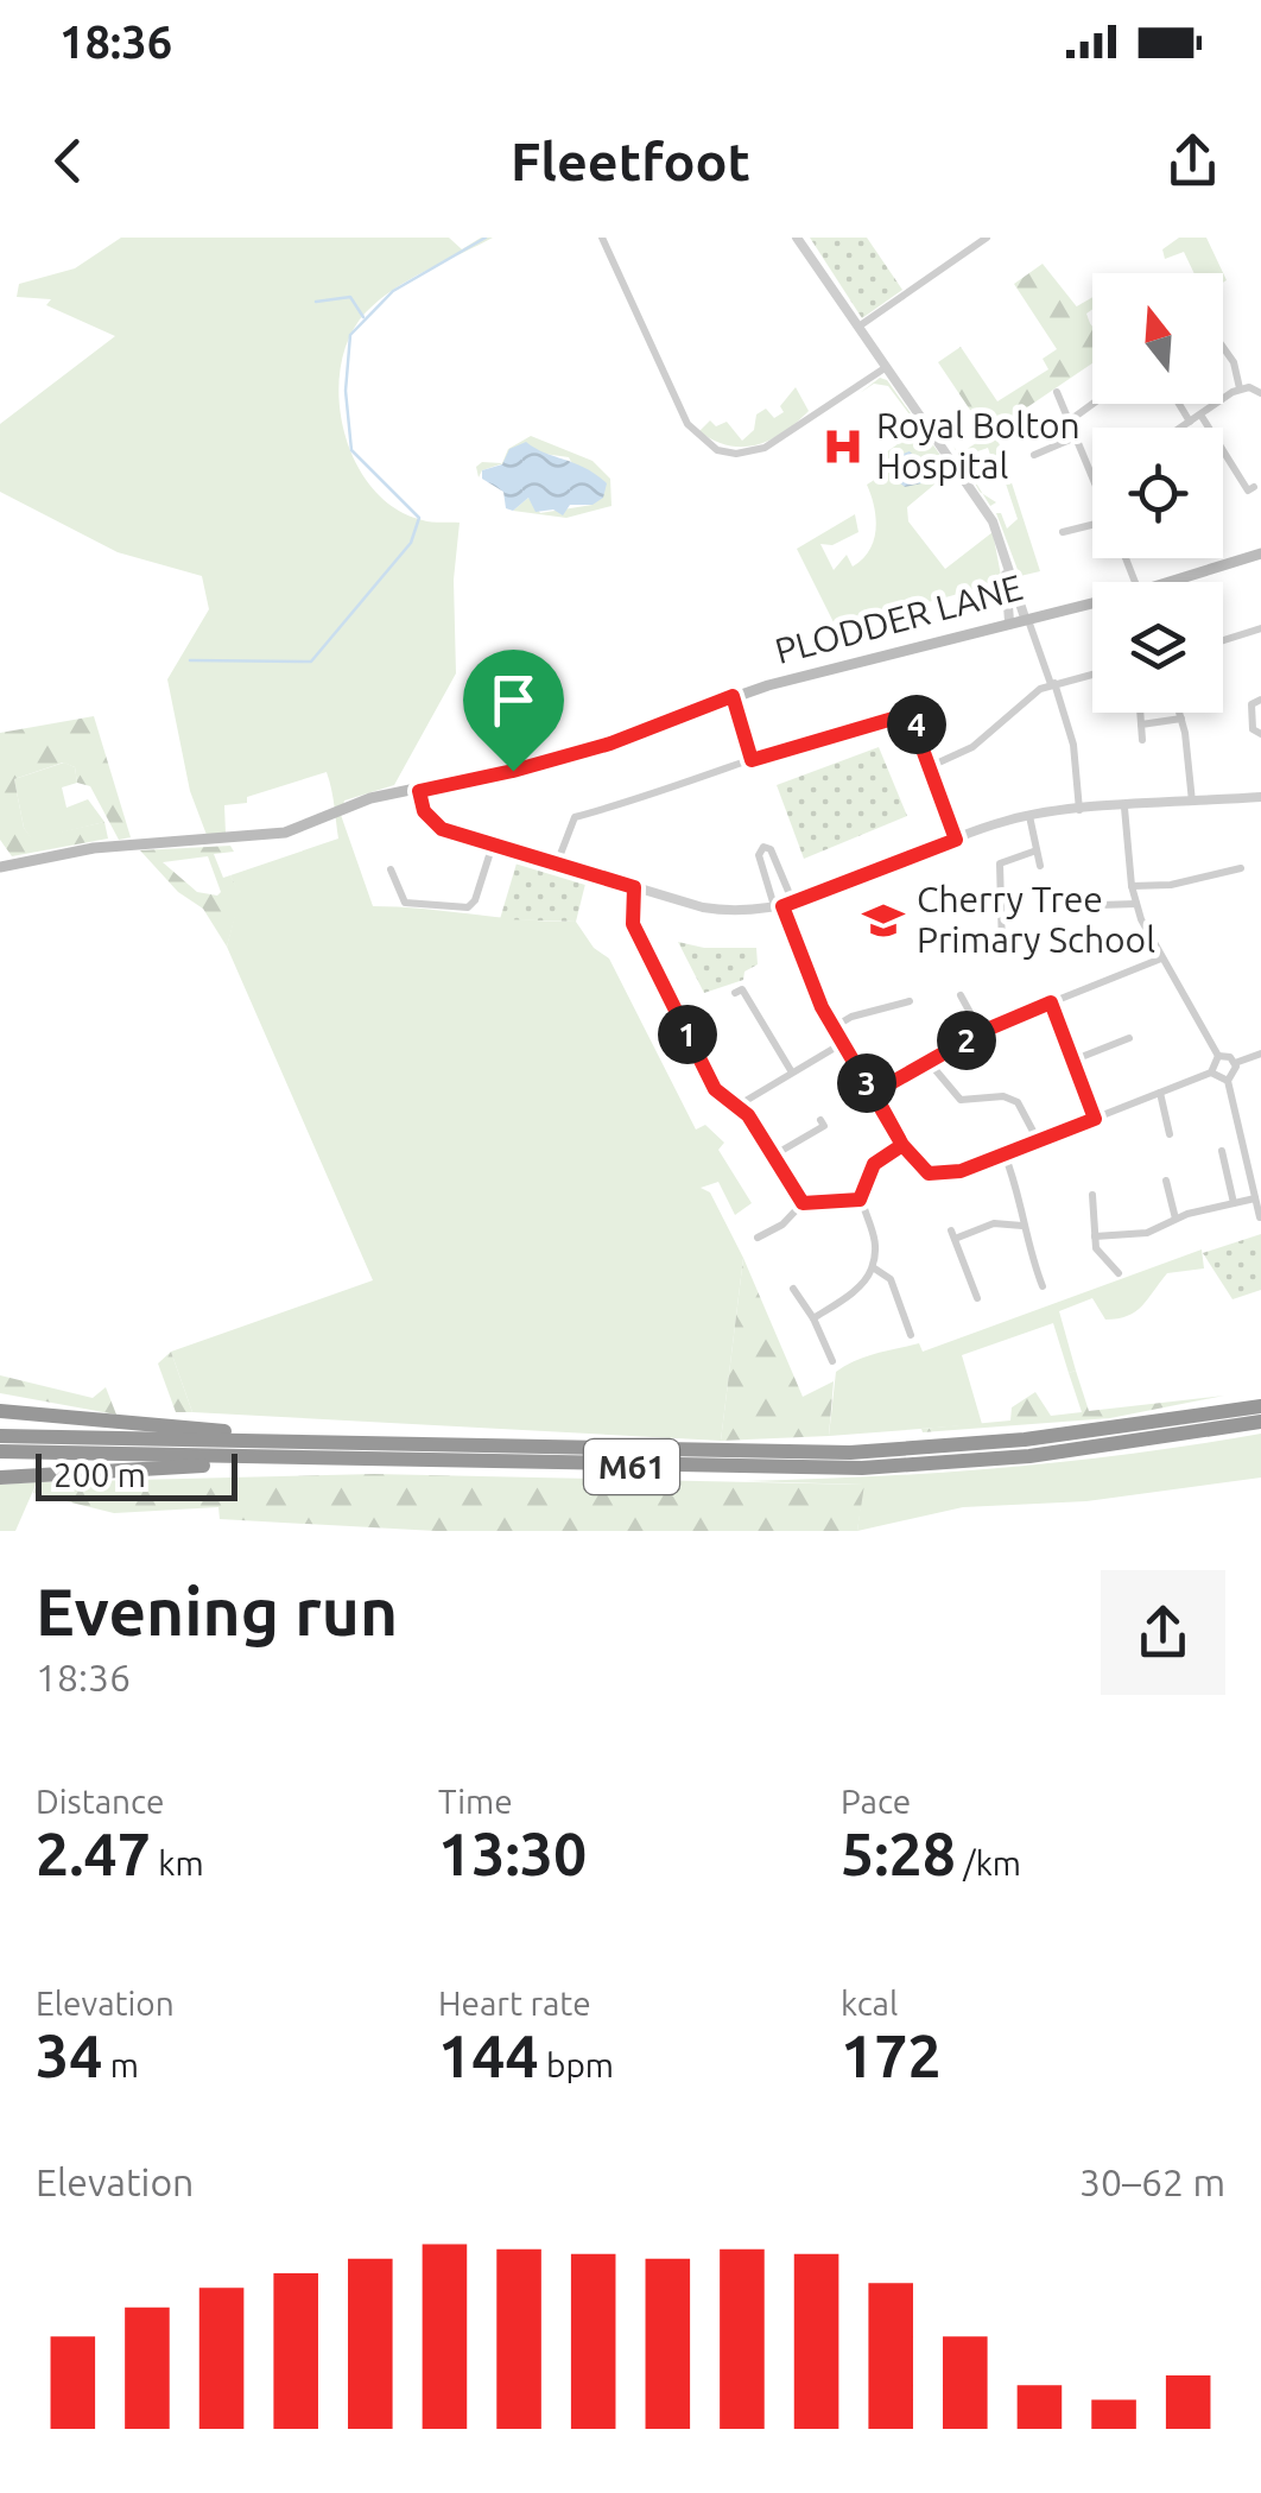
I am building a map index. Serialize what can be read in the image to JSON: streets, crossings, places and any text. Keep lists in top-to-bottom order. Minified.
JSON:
{"streets":{"highway":["M61"],"main road":["PLODDER LANE"]},"places":{"hospital":["Royal Bolton Hospital"],"school or university":["Cherry Tree Primary School"]},"scale_bar":"200 m","north":"top","page":{"status":"18:36","header":"Fleetfoot","pins":["4","1","2","3"],"scale":"200 m","heading":["Evening run","18:36"],"stats":[["Distance","2.47 km"],["Time","13:30"],["Pace","5:28 /km"],["Elevation","34 m"],["Heart rate","144 bpm"],["kcal","172"]],"chart":["Elevation","30–62 m"]}}
